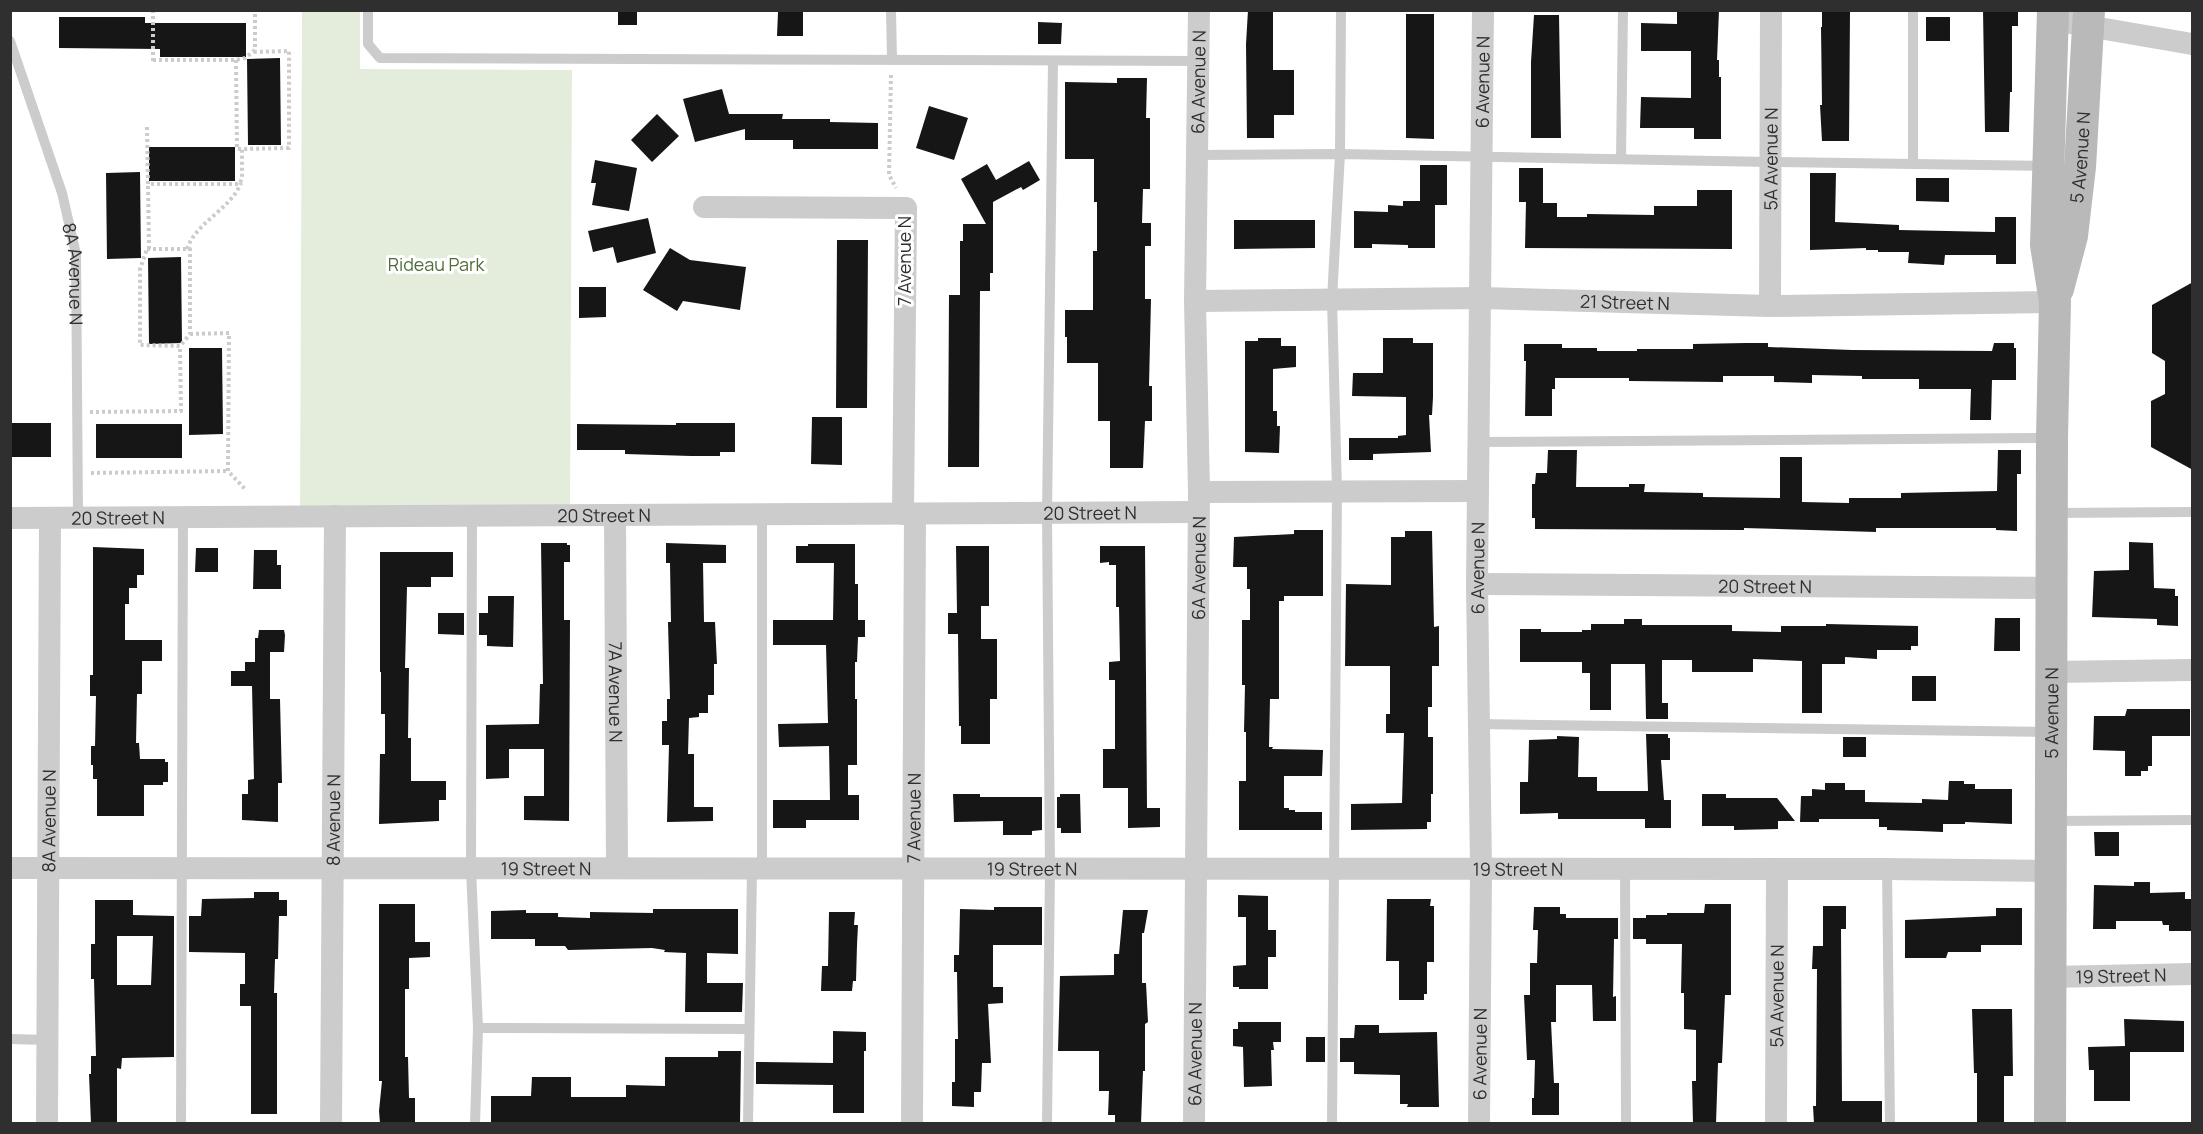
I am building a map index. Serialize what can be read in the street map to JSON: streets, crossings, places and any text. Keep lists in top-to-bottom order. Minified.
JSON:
{"streets":{"main road":["5 Avenue N"],"street":["6A Avenue N","6 Avenue N","5A Avenue N","7 Avenue N","8A Avenue N","21 Street N","20 Street N","7A Avenue N","8 Avenue N","19 Street N"]},"crossings":[["6A Avenue N","21 Street N"],["6A Avenue N","20 Street N"],["6A Avenue N","19 Street N"],["6 Avenue N","21 Street N"],["6 Avenue N","20 Street N"],["6 Avenue N","19 Street N"],["5 Avenue N","21 Street N"],["5 Avenue N","20 Street N"],["5 Avenue N","19 Street N"],["5A Avenue N","21 Street N"],["5A Avenue N","19 Street N"],["7 Avenue N","20 Street N"],["7 Avenue N","19 Street N"],["8A Avenue N","20 Street N"],["8A Avenue N","19 Street N"],["20 Street N","7A Avenue N"],["20 Street N","8 Avenue N"],["7A Avenue N","19 Street N"],["8 Avenue N","19 Street N"]],"parks":["Rideau Park"]}
